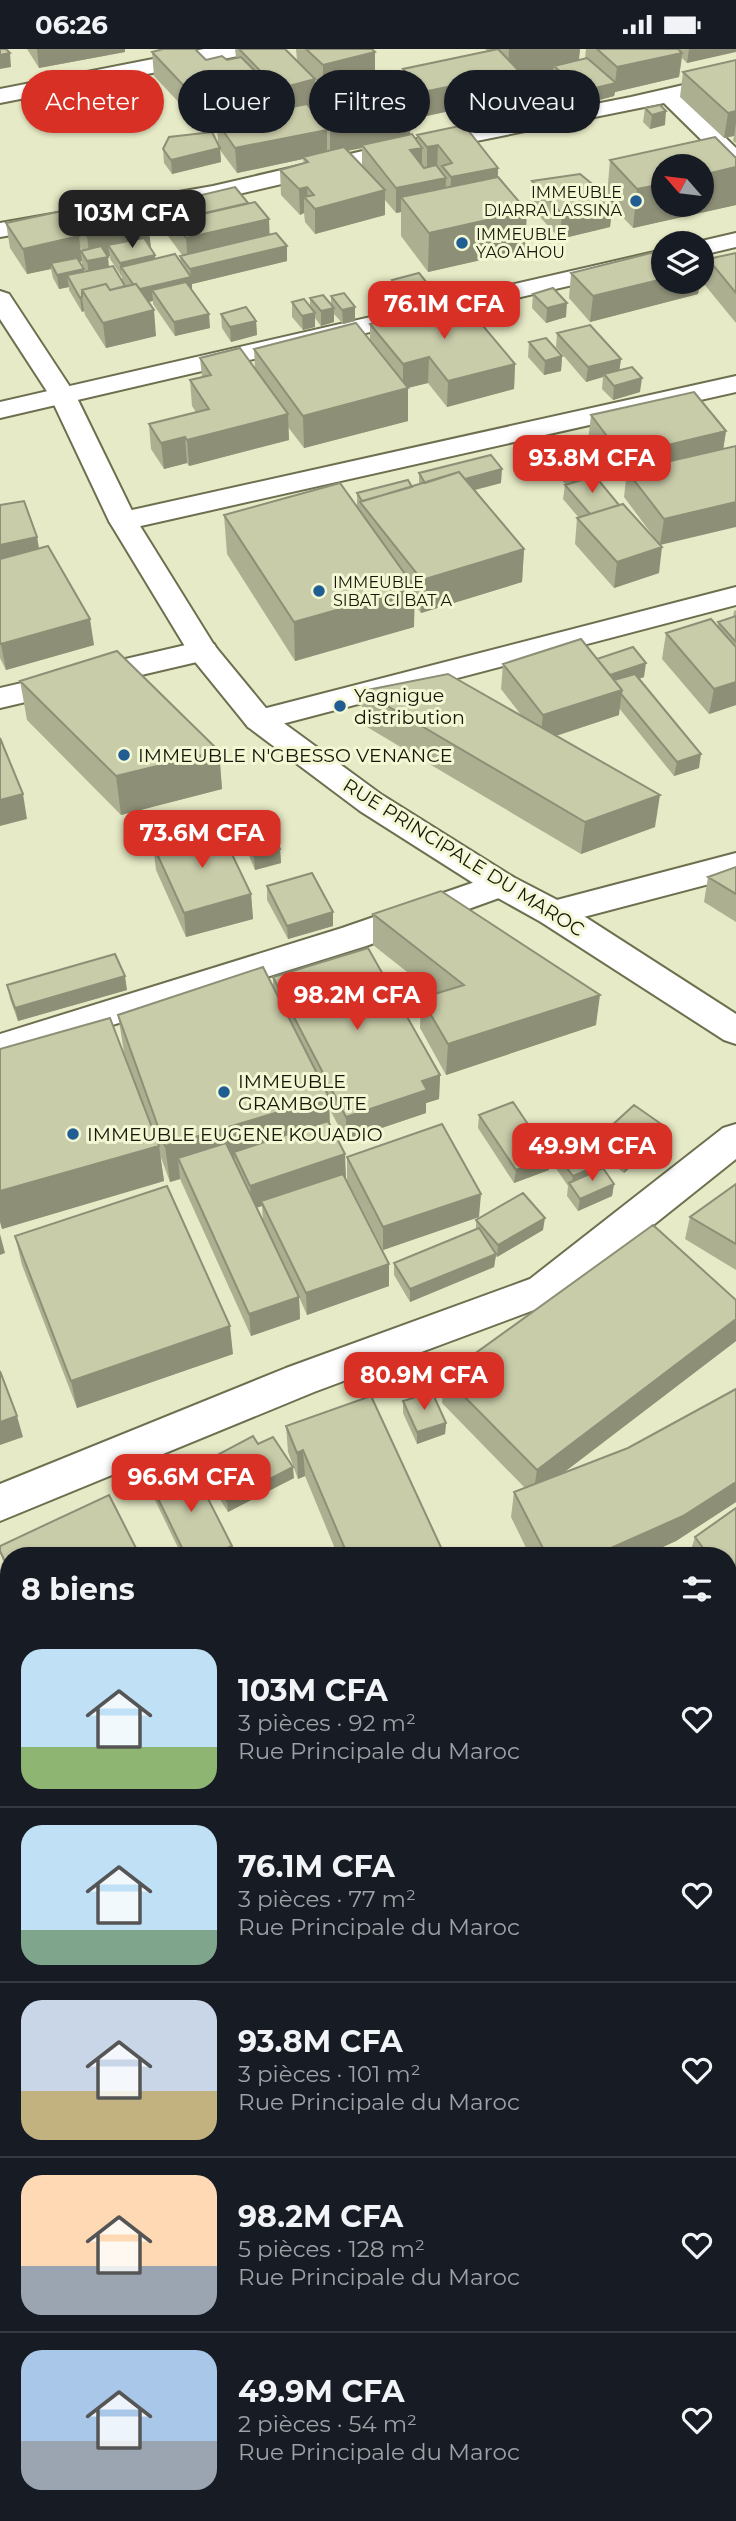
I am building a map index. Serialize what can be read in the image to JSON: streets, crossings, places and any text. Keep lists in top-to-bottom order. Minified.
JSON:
{"streets":{"street":["RUE PRINCIPALE DU MAROC"]},"places":["IMMEUBLE DIARRA LASSINA","IMMEUBLE YAO AHOU","IMMEUBLE SIBAT CI BAT A","Yagnigue distribution","IMMEUBLE N'GBESSO VENANCE","IMMEUBLE GRAMBOUTE","IMMEUBLE EUGENE KOUADIO"],"north":"top left","page":{"status":"06:26","chip":["Acheter","Louer","Filtres","Nouveau"],"price":["103M CFA","76.1M CFA","93.8M CFA","73.6M CFA","98.2M CFA","49.9M CFA","80.9M CFA","96.6M CFA"],"heading":"8 biens","list":[{"name":"103M CFA","note":"3 pièces · 92 m² · Rue Principale du Maroc"},{"name":"76.1M CFA","note":"3 pièces · 77 m² · Rue Principale du Maroc"},{"name":"93.8M CFA","note":"3 pièces · 101 m² · Rue Principale du Maroc"},{"name":"98.2M CFA","note":"5 pièces · 128 m² · Rue Principale du Maroc"},{"name":"49.9M CFA","note":"2 pièces · 54 m² · Rue Principale du Maroc"}]}}
